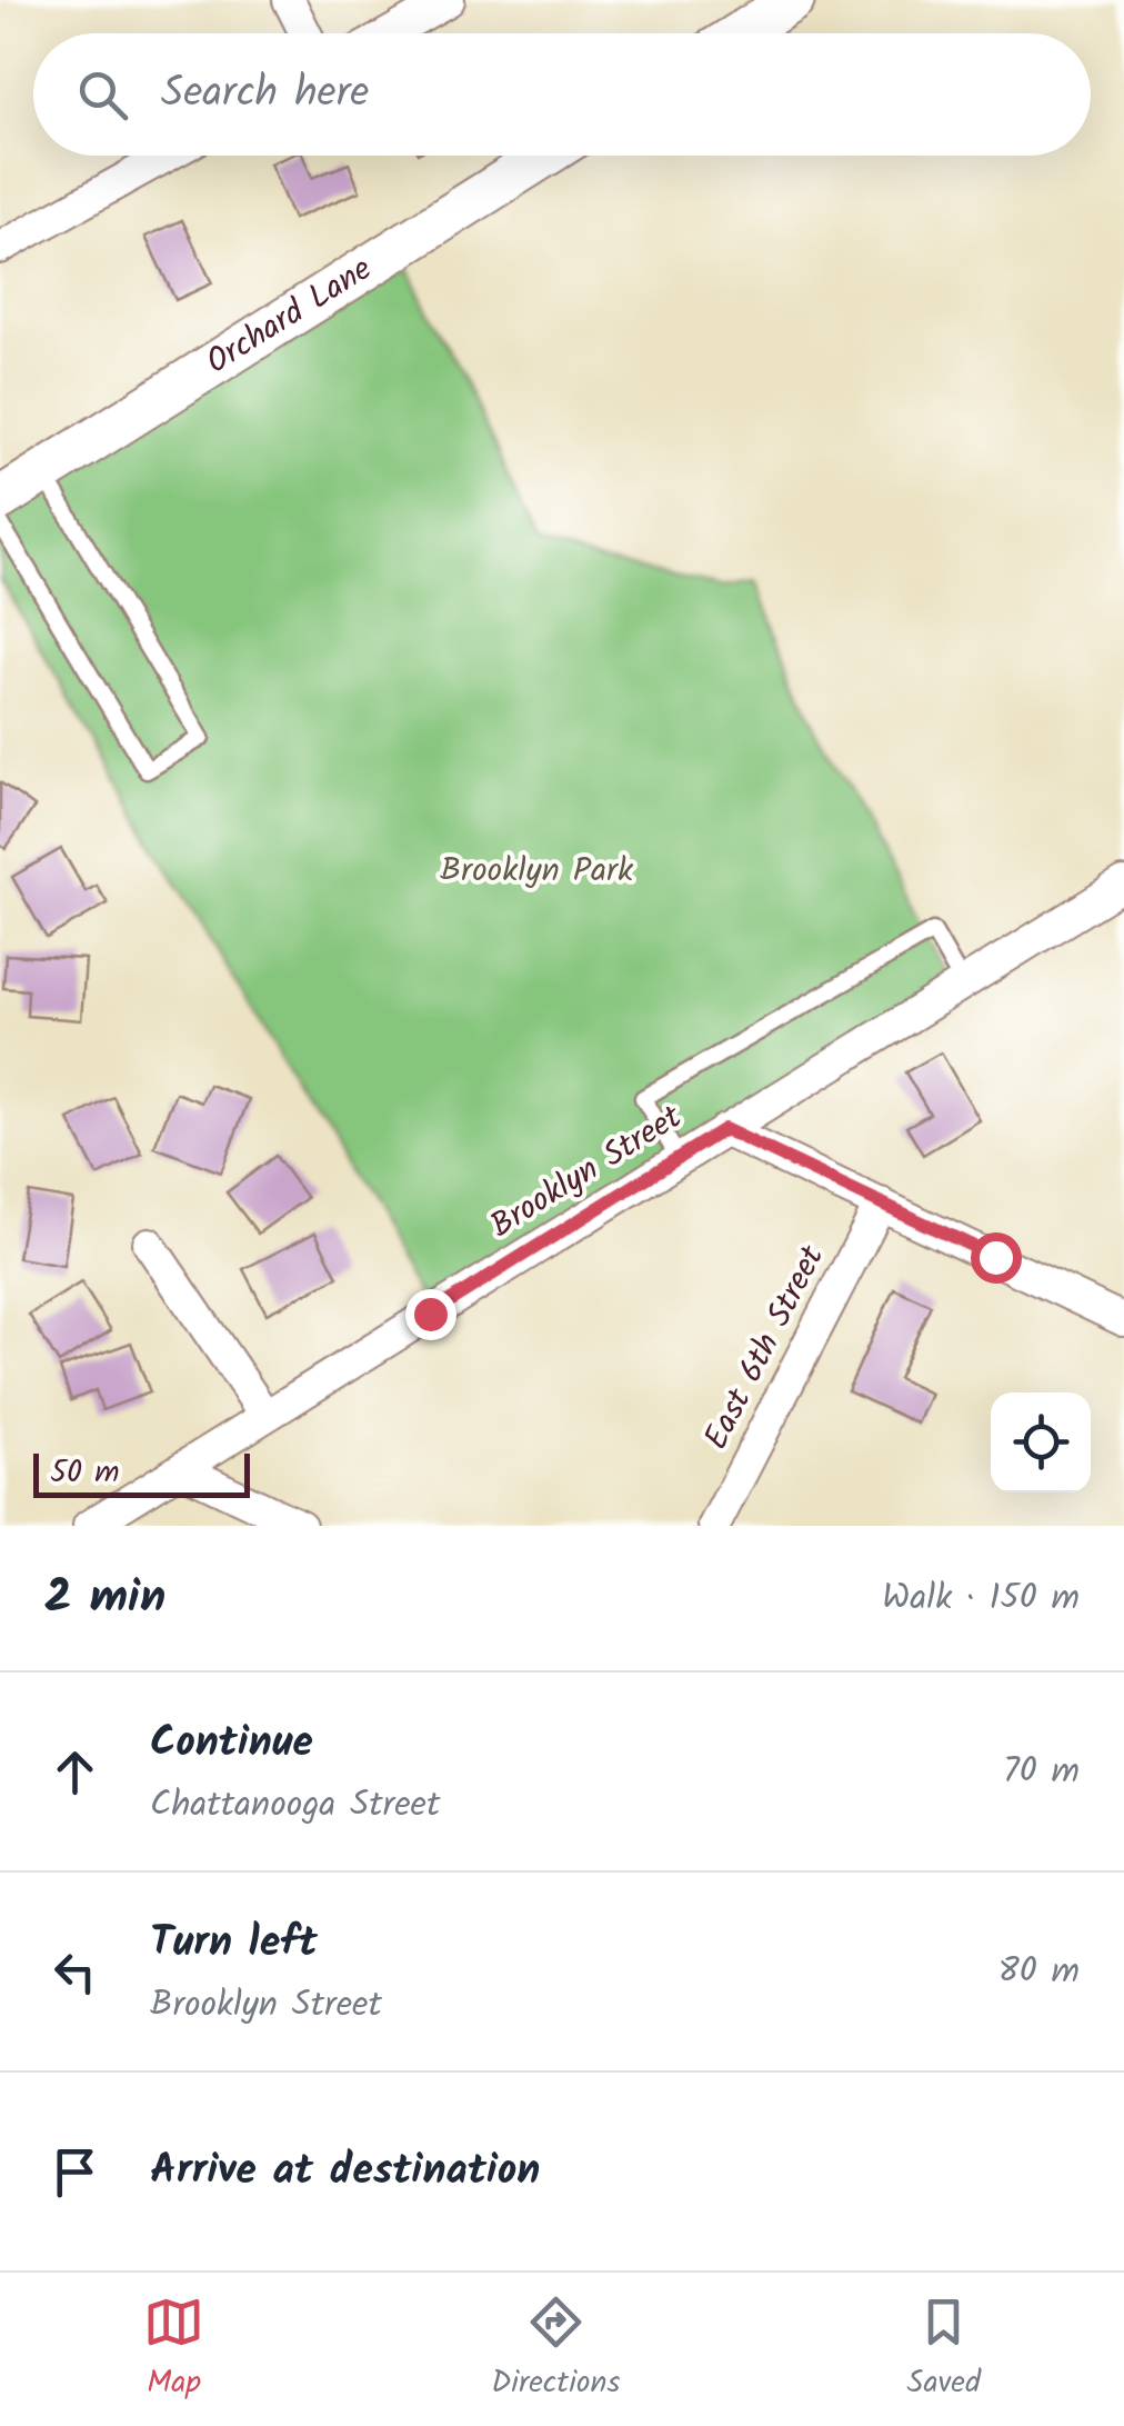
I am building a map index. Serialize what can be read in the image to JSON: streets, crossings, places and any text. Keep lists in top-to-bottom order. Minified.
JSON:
{"streets":{"street":["Orchard Lane","Brooklyn Street","East 6th Street"]},"parks":["Brooklyn Park"],"scale_bar":"50 m","page":{"search":"Search here","scale":"50 m","heading":["2 min","Walk · 150 m"],"list":[["Continue","Chattanooga Street","70 m"],["Turn left","Brooklyn Street","80 m"],"Arrive at destination"],"nav":["Map","Directions","Saved"]}}
